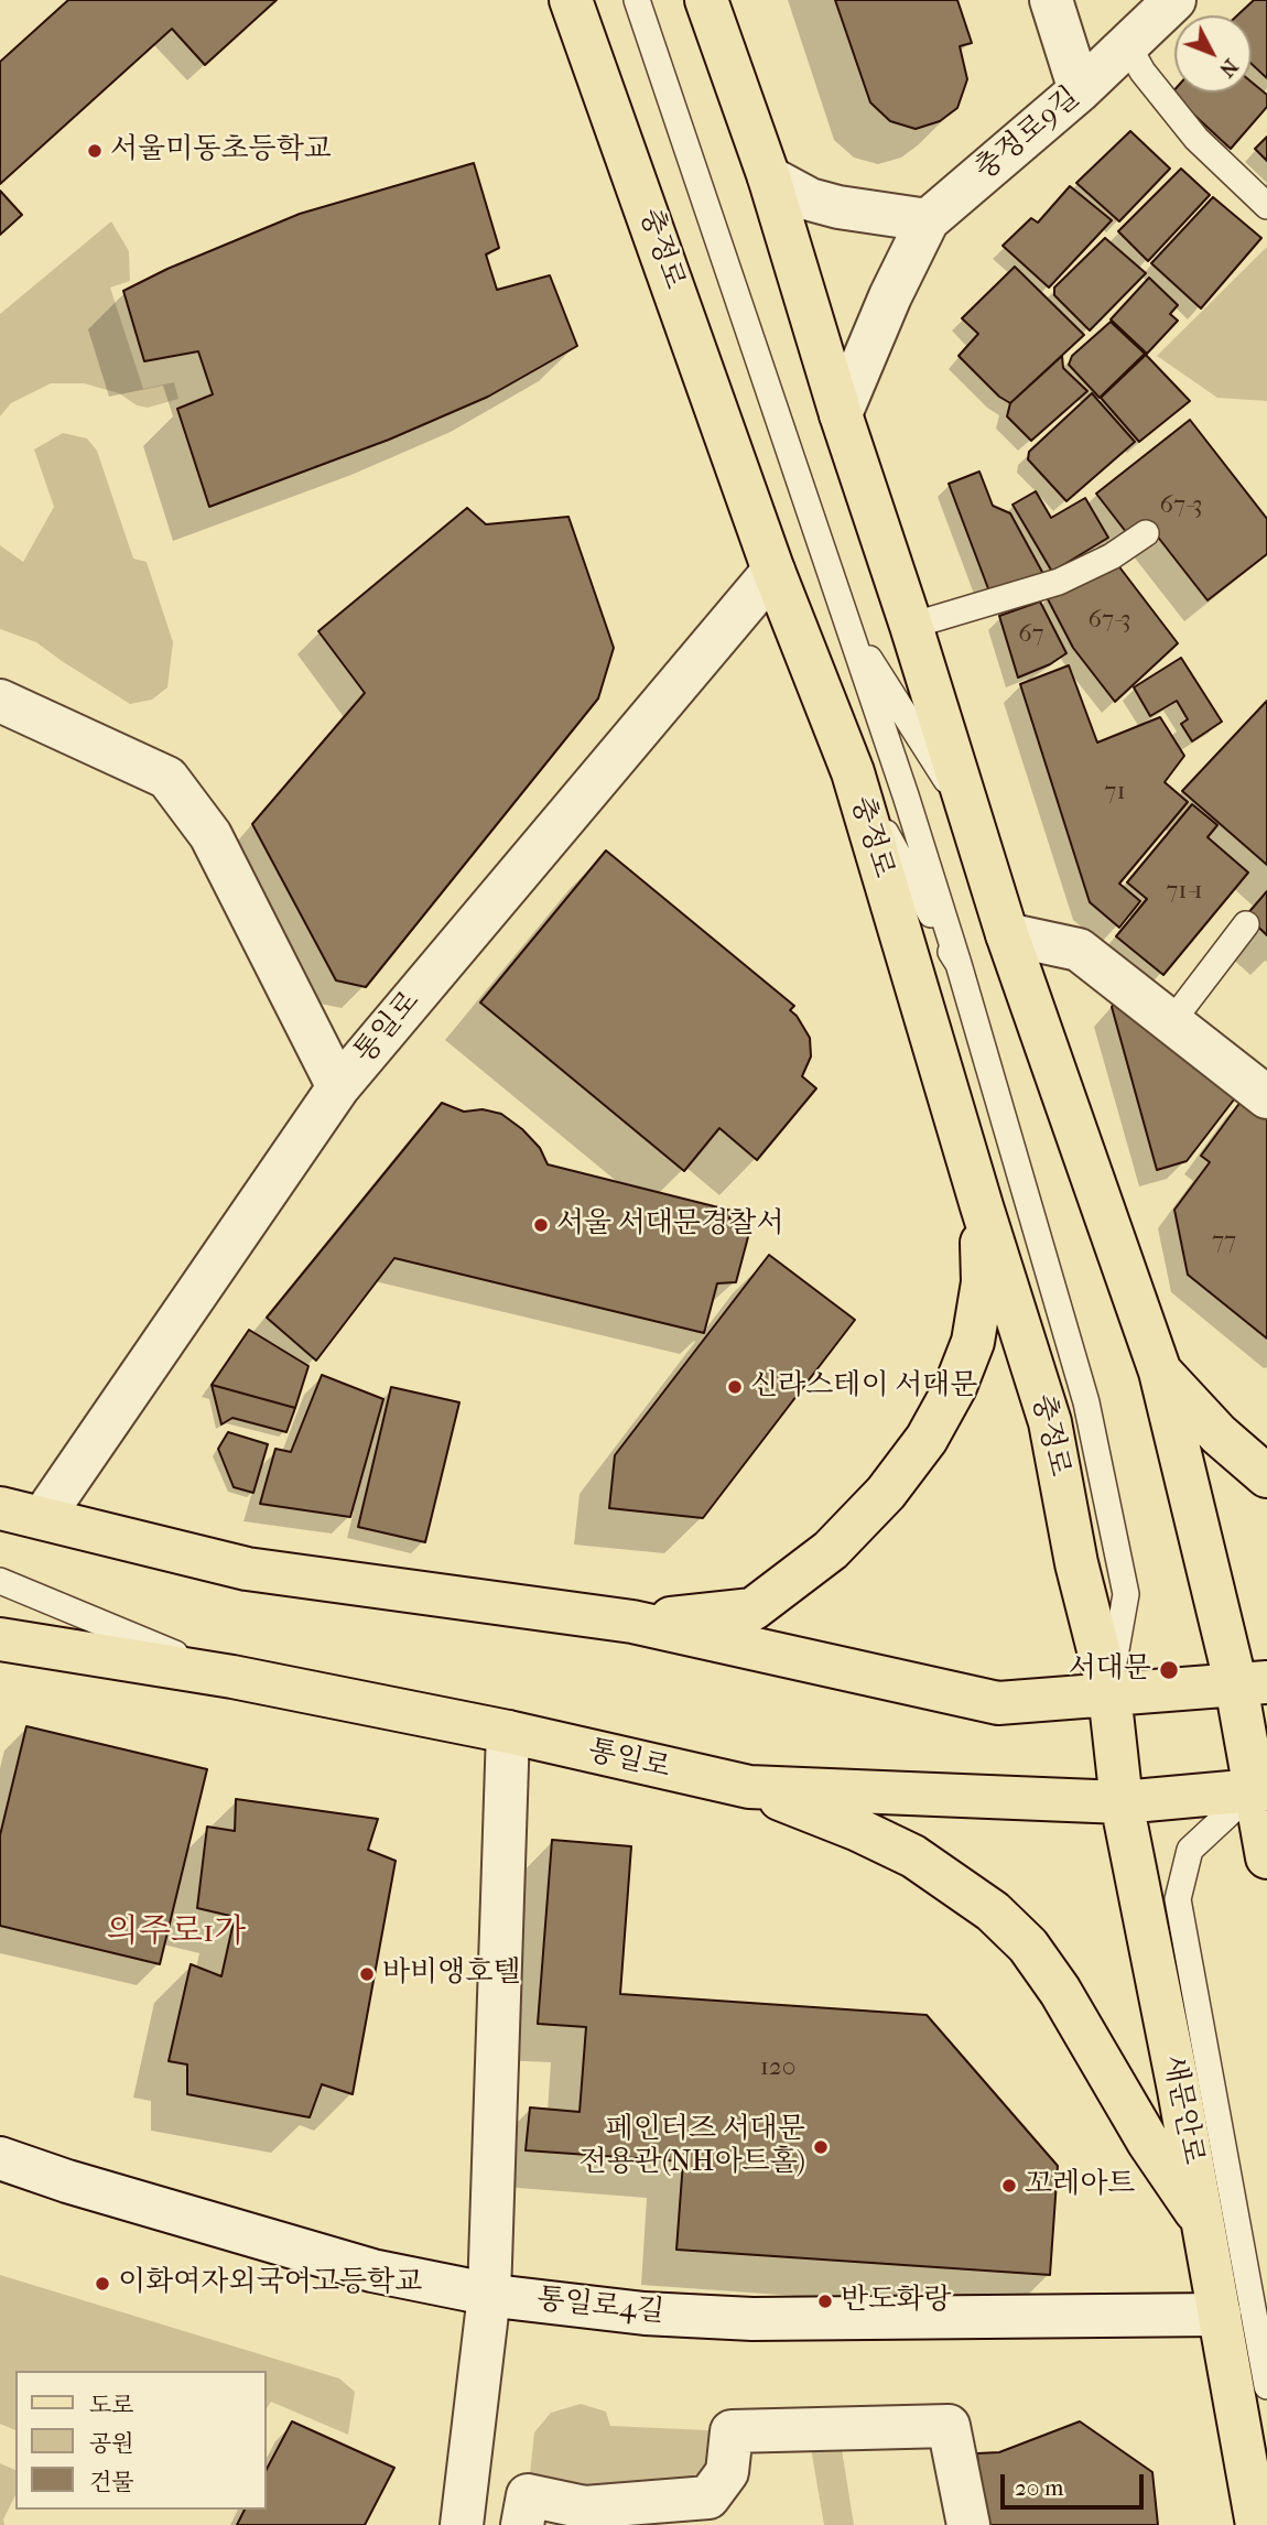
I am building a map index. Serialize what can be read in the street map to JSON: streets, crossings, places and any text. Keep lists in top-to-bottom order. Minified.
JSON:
{"streets":{"main road":["충정로","통일로","새문안로"],"street":["충정로9길","통일로4길"]},"crossings":[["충정로","통일로"],["충정로","새문안로"],["통일로","새문안로"],["새문안로","통일로4길"]],"districts":["의주로1가"],"places":["서울미동초등학교","서울 서대문경찰서","신라스테이 서대문","서대문","바비앵호텔","페인터즈 서대문 전용관(NH아트홀)","꼬레아트","이화여자외국어고등학교","반도화랑"],"house_numbers":["67-3","67-3","67","71","71-1","77","120"],"legend":["도로","공원","건물"],"scale_bar":"20 m","north":"bottom right"}
